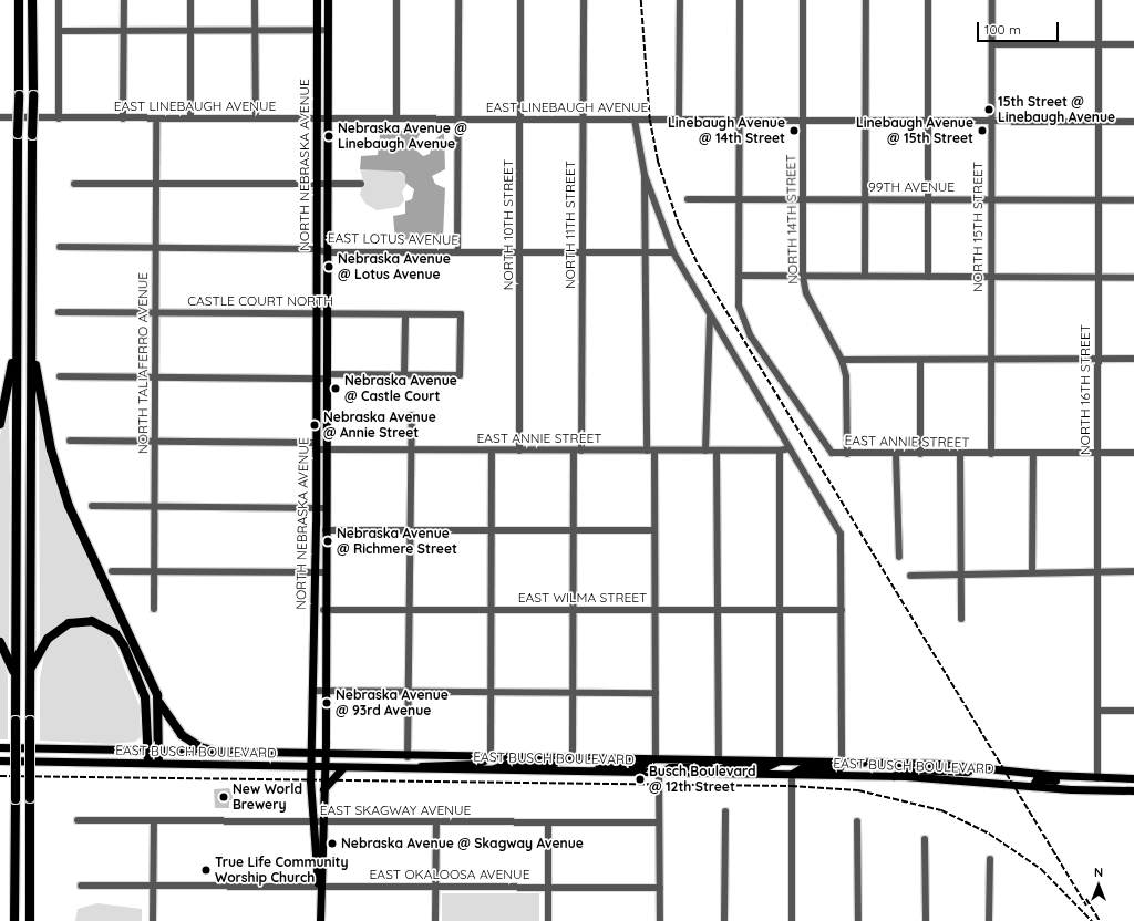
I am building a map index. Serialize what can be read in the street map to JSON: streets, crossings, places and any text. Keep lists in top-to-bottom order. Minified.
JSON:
{"streets":{"main road":["NORTH NEBRASKA AVENUE","EAST BUSCH BOULEVARD"],"street":["EAST LINEBAUGH AVENUE","99TH AVENUE","NORTH 14TH STREET","NORTH 10TH STREET","NORTH 11TH STREET","NORTH 15TH STREET","EAST LOTUS AVENUE","CASTLE COURT NORTH","NORTH TALIAFERRO AVENUE","NORTH 16TH STREET","EAST ANNIE STREET","EAST WILMA STREET","EAST SKAGWAY AVENUE","EAST OKALOOSA AVENUE"]},"crossings":[["EAST LINEBAUGH AVENUE","NORTH NEBRASKA AVENUE"],["EAST LINEBAUGH AVENUE","NORTH 14TH STREET"],["EAST LINEBAUGH AVENUE","NORTH 10TH STREET"],["EAST LINEBAUGH AVENUE","NORTH 11TH STREET"],["EAST LINEBAUGH AVENUE","NORTH 15TH STREET"],["EAST LINEBAUGH AVENUE","NORTH TALIAFERRO AVENUE"],["EAST LINEBAUGH AVENUE","NORTH 16TH STREET"],["NORTH NEBRASKA AVENUE","EAST LOTUS AVENUE"],["NORTH NEBRASKA AVENUE","CASTLE COURT NORTH"],["NORTH NEBRASKA AVENUE","EAST ANNIE STREET"],["NORTH NEBRASKA AVENUE","EAST WILMA STREET"],["NORTH NEBRASKA AVENUE","EAST BUSCH BOULEVARD"],["NORTH NEBRASKA AVENUE","EAST SKAGWAY AVENUE"],["NORTH NEBRASKA AVENUE","EAST OKALOOSA AVENUE"],["99TH AVENUE","NORTH 14TH STREET"],["99TH AVENUE","NORTH 15TH STREET"],["99TH AVENUE","NORTH 16TH STREET"],["NORTH 14TH STREET","EAST ANNIE STREET"],["NORTH 10TH STREET","EAST LOTUS AVENUE"],["NORTH 10TH STREET","EAST ANNIE STREET"],["NORTH 11TH STREET","EAST LOTUS AVENUE"],["NORTH 11TH STREET","EAST ANNIE STREET"],["NORTH 15TH STREET","EAST ANNIE STREET"],["EAST LOTUS AVENUE","NORTH TALIAFERRO AVENUE"],["CASTLE COURT NORTH","NORTH TALIAFERRO AVENUE"],["NORTH TALIAFERRO AVENUE","EAST ANNIE STREET"],["NORTH 16TH STREET","EAST ANNIE STREET"],["NORTH 16TH STREET","EAST BUSCH BOULEVARD"]],"places":["15th Street @ Linebaugh Avenue","Linebaugh Avenue @ 14th Street","Linebaugh Avenue @ 15th Street","Nebraska Avenue @ Linebaugh Avenue","Nebraska Avenue @ Lotus Avenue","Nebraska Avenue @ Castle Court","Nebraska Avenue @ Annie Street","Nebraska Avenue @ Richmere Street","Nebraska Avenue @ 93rd Avenue","Busch Boulevard @ 12th Street","New World Brewery","Nebraska Avenue @ Skagway Avenue","True Life Community Worship Church"],"scale_bar":"100 m","north":"top"}
